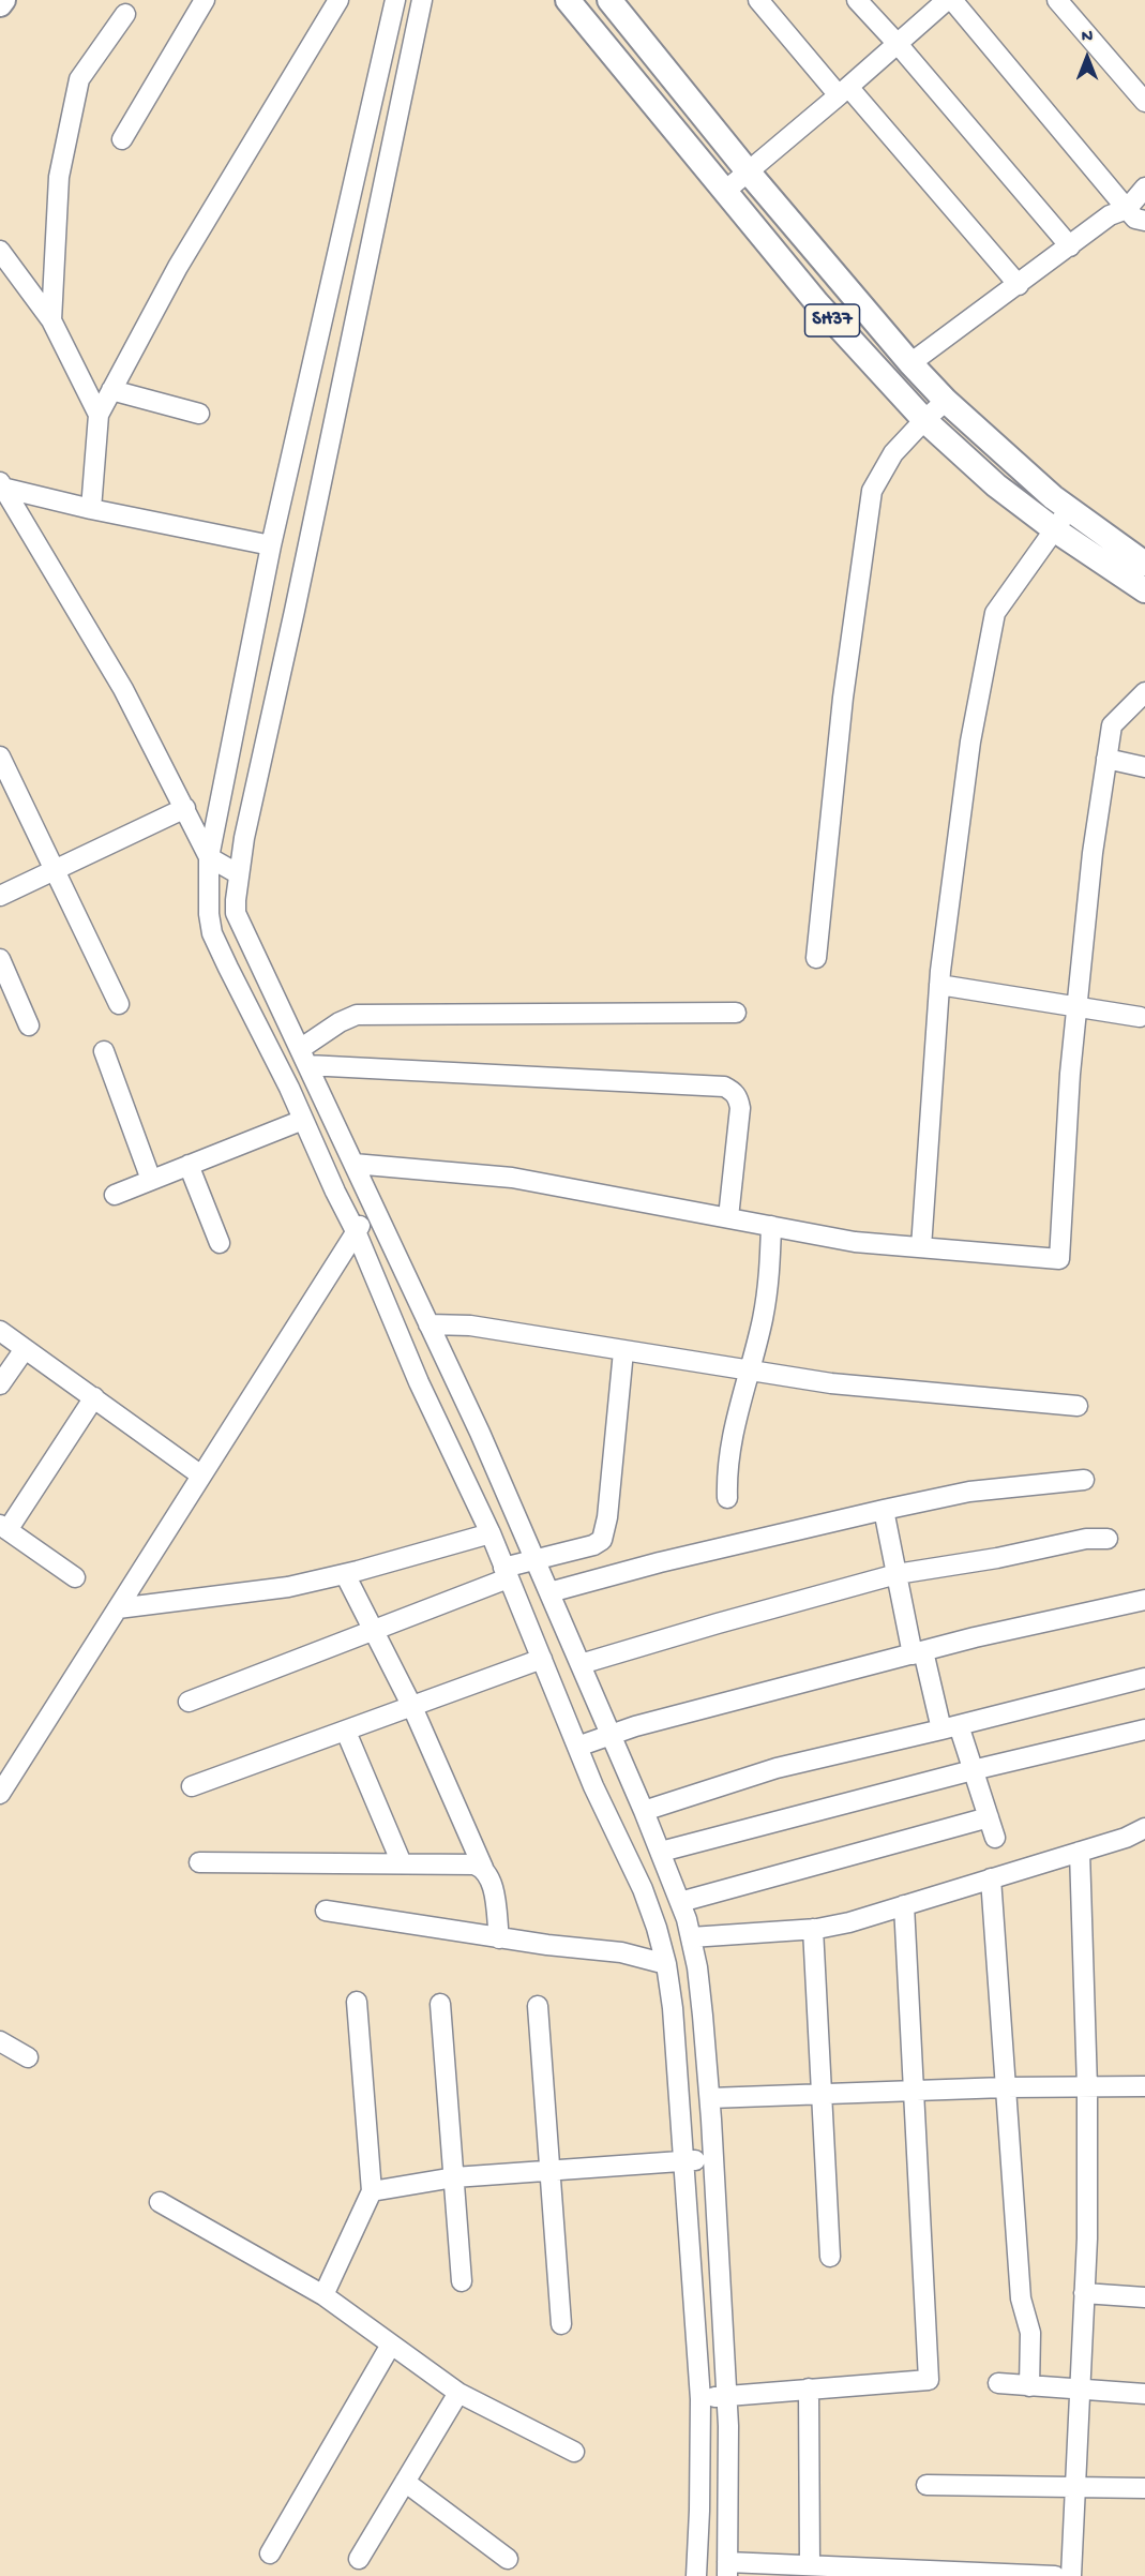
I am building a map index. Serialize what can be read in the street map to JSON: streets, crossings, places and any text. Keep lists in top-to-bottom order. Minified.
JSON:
{"streets":{"main road":["SH37"]},"north":"top"}
